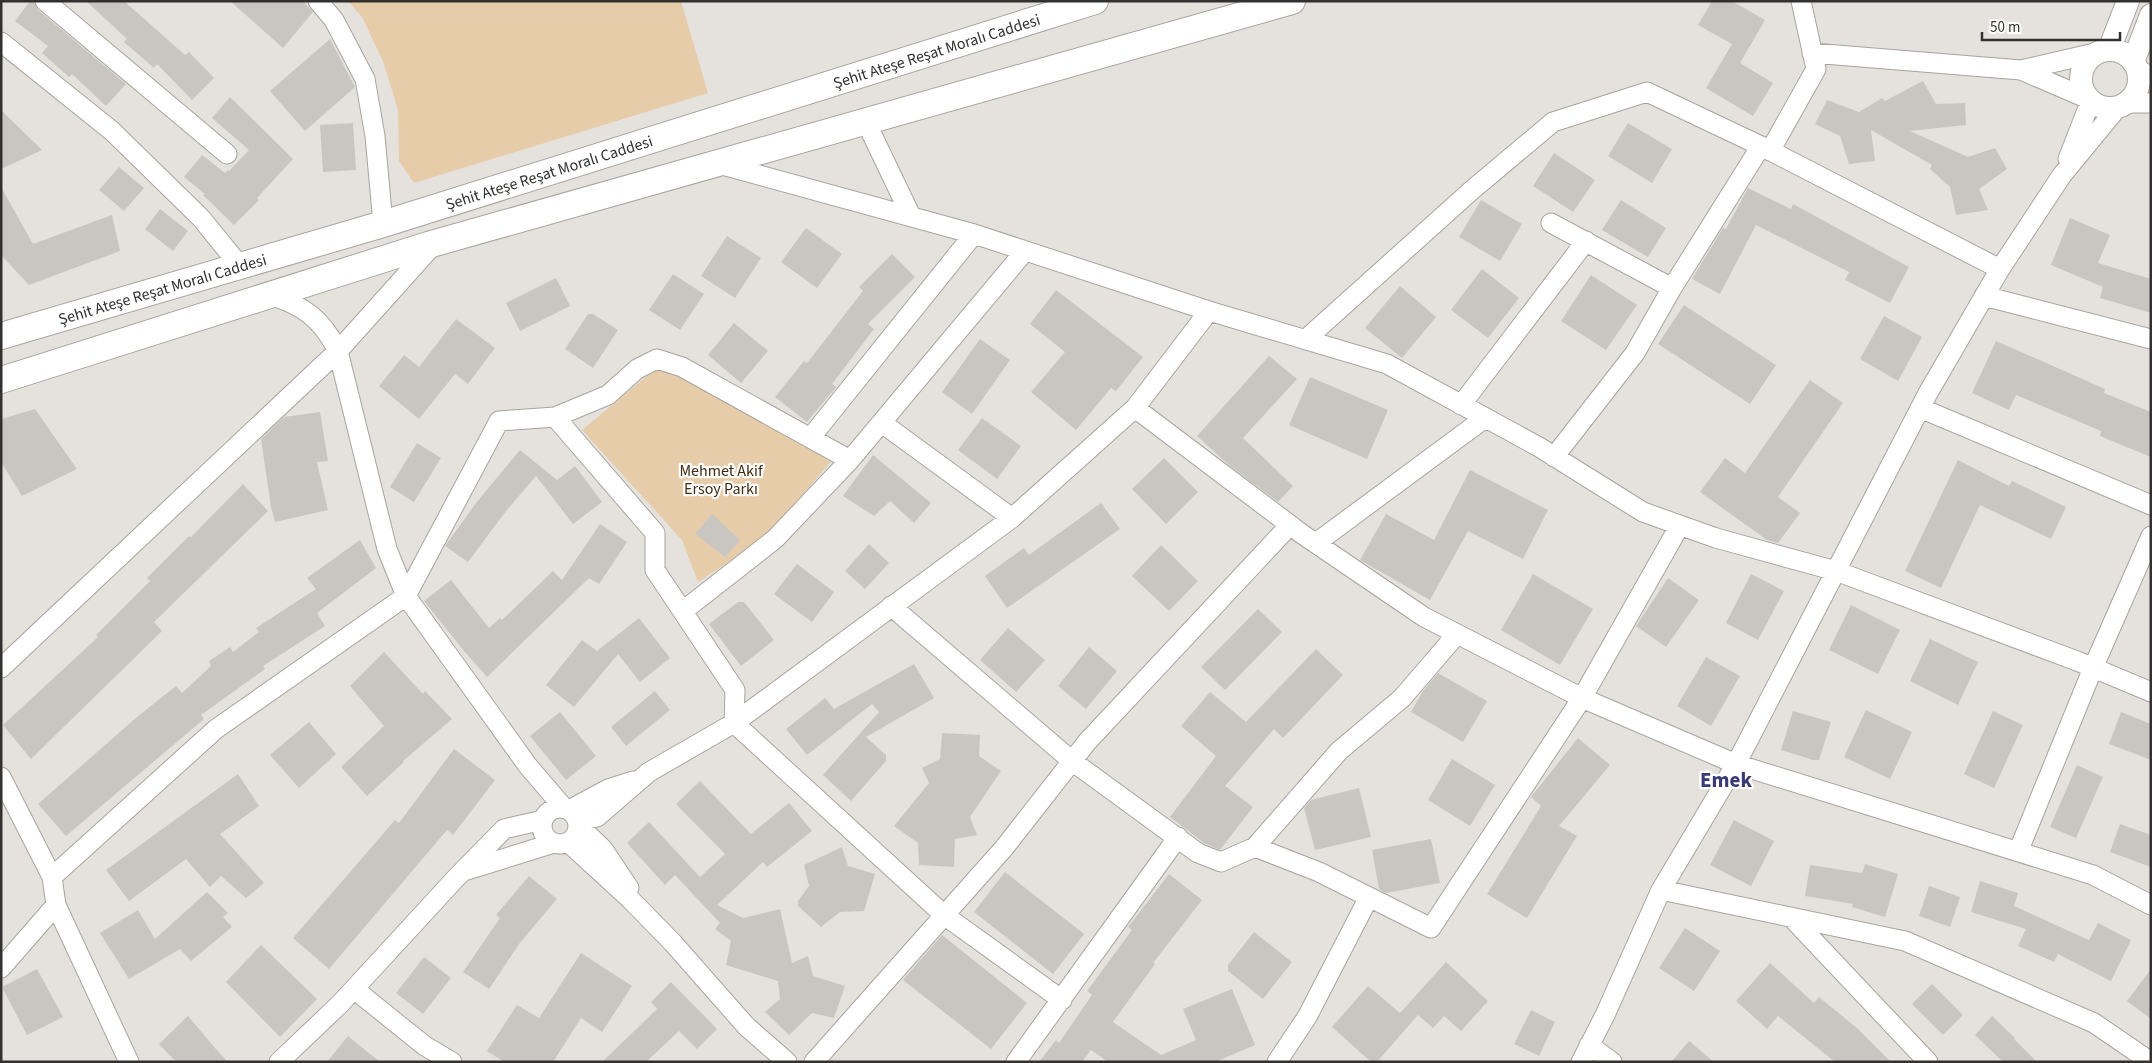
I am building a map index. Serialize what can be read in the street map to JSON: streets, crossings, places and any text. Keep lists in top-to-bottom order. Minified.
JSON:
{"streets":{"main road":["Şehit Ateşe Reşat Moralı Caddesi"]},"districts":["Emek"],"parks":["Mehmet Akif Ersoy Parkı"],"scale_bar":"50 m"}
